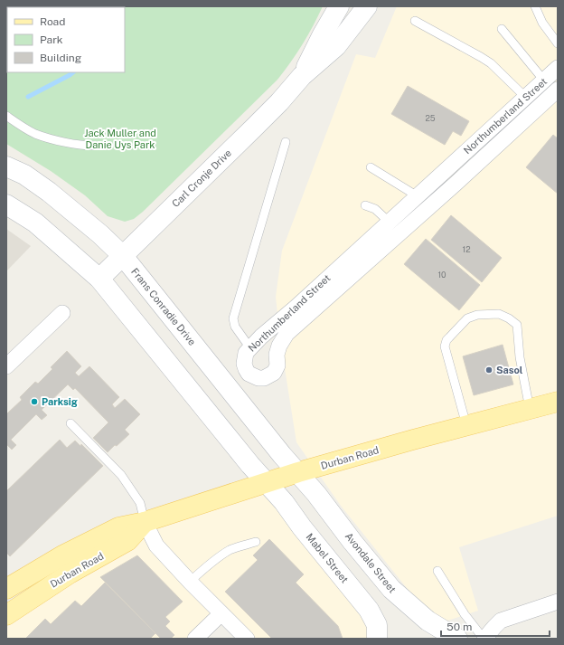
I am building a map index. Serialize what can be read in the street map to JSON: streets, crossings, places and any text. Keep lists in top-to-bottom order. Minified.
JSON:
{"streets":{"main road":["Carl Cronje Drive","Frans Conradie Drive","Durban Road","Mabel Street","Avondale Street"],"street":["Northumberland Street"]},"crossings":[["Carl Cronje Drive","Frans Conradie Drive"],["Frans Conradie Drive","Durban Road"],["Frans Conradie Drive","Avondale Street"],["Durban Road","Mabel Street"],["Durban Road","Avondale Street"]],"parks":["Jack Muller and Danie Uys Park"],"places":["Sasol","Parksig"],"house_numbers":["25","12","10"],"legend":["Road","Park","Building"],"scale_bar":"50 m"}
